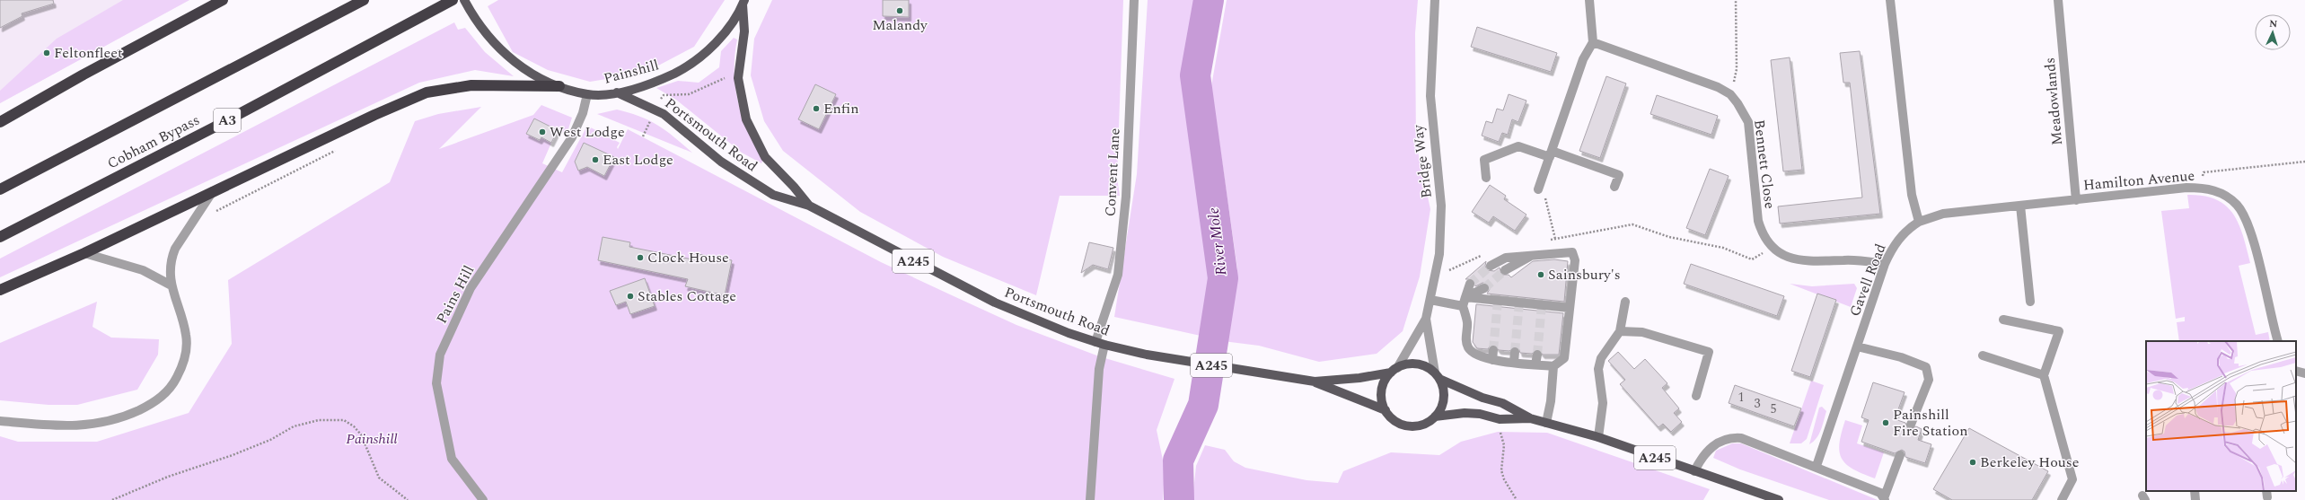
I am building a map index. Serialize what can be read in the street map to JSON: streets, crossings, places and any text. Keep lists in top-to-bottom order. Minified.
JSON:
{"streets":{"highway":["A3","Cobham Bypass"],"main road":["Painshill","Portsmouth Road","A245"],"street":["Meadowlands","Bridge Way","Bennett Close","Convent Lane","Hamilton Avenue","Gavell Road","Pains Hill"]},"crossings":[["Painshill","Portsmouth Road"],["Painshill","Pains Hill"],["Meadowlands","Hamilton Avenue"],["Portsmouth Road","Bridge Way"],["Portsmouth Road","Convent Lane"],["Bennett Close","Gavell Road"],["Hamilton Avenue","Gavell Road"]],"water":["River Mole"],"parks":["Painshill"],"places":["Malandy","Feltonfleet","Enfin","West Lodge","East Lodge","Clock House","Sainsbury's","Stables Cottage","Painshill Fire Station","Berkeley House"],"house_numbers":["1","3","5"],"north":"top"}
